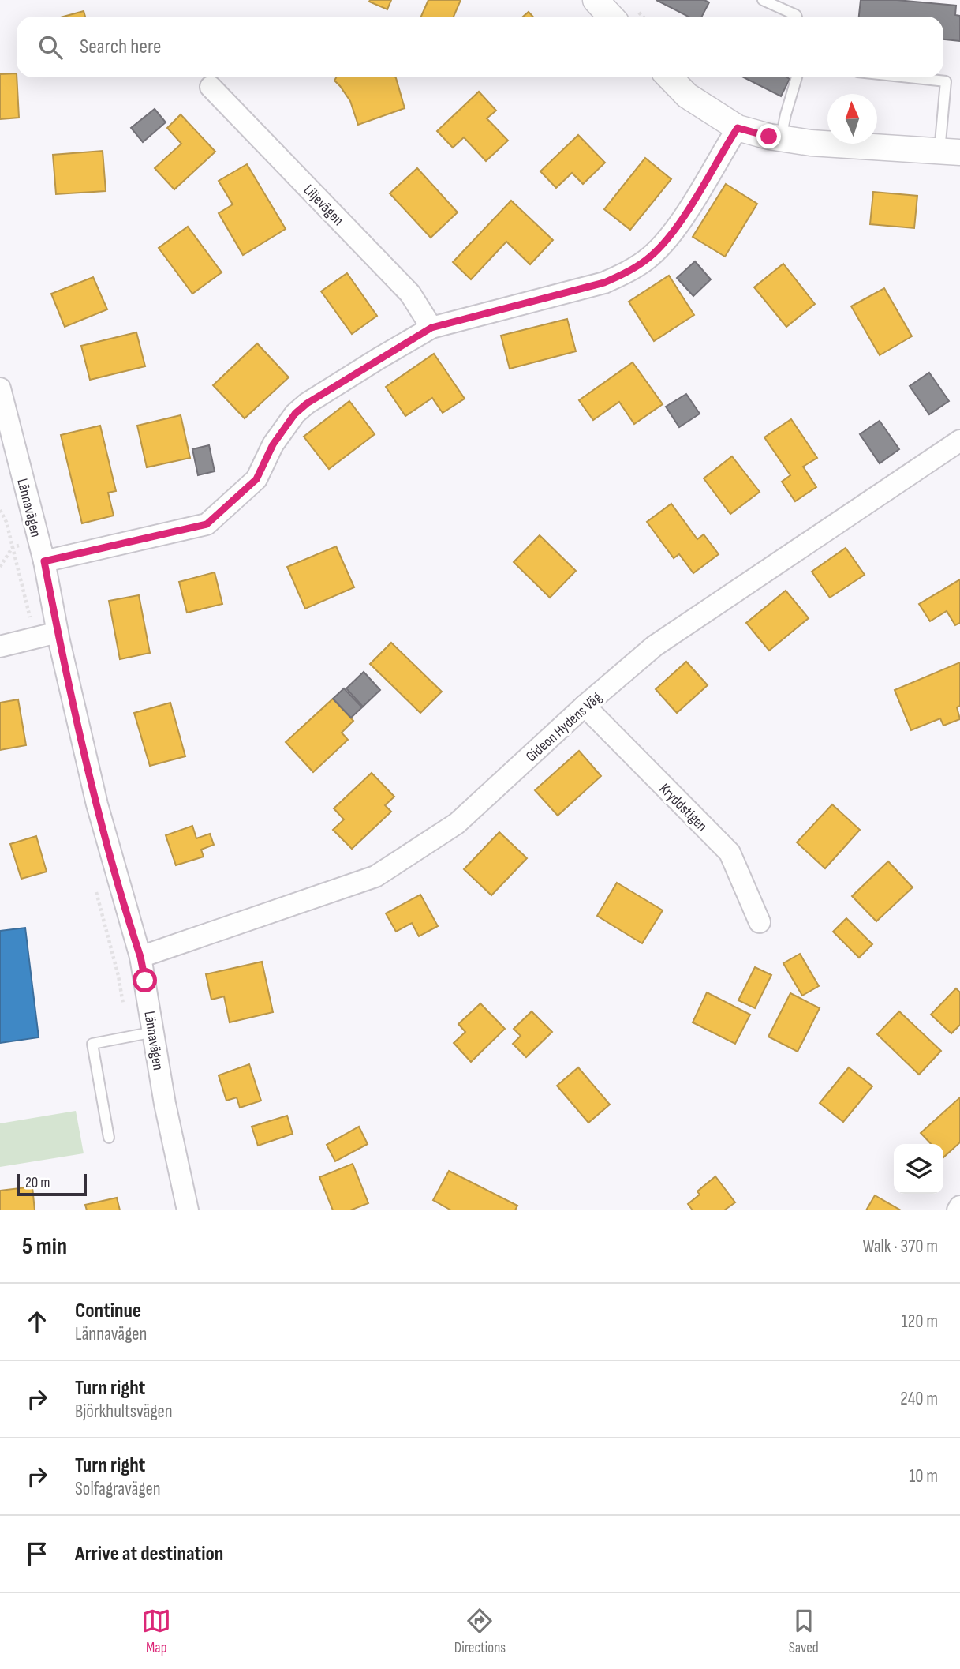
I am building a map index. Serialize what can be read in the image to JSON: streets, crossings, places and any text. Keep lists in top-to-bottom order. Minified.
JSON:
{"streets":{"street":["Liljevägen","Lännavägen","Gideon Hydéns Väg","Kryddstigen"]},"crossings":[["Lännavägen","Gideon Hydéns Väg"],["Gideon Hydéns Väg","Kryddstigen"]],"scale_bar":"20 m","north":"top","page":{"search":"Search here","scale":"20 m","heading":["5 min","Walk · 370 m"],"list":[["Continue","Lännavägen","120 m"],["Turn right","Björkhultsvägen","240 m"],["Turn right","Solfagravägen","10 m"],"Arrive at destination"],"nav":["Map","Directions","Saved"]}}
